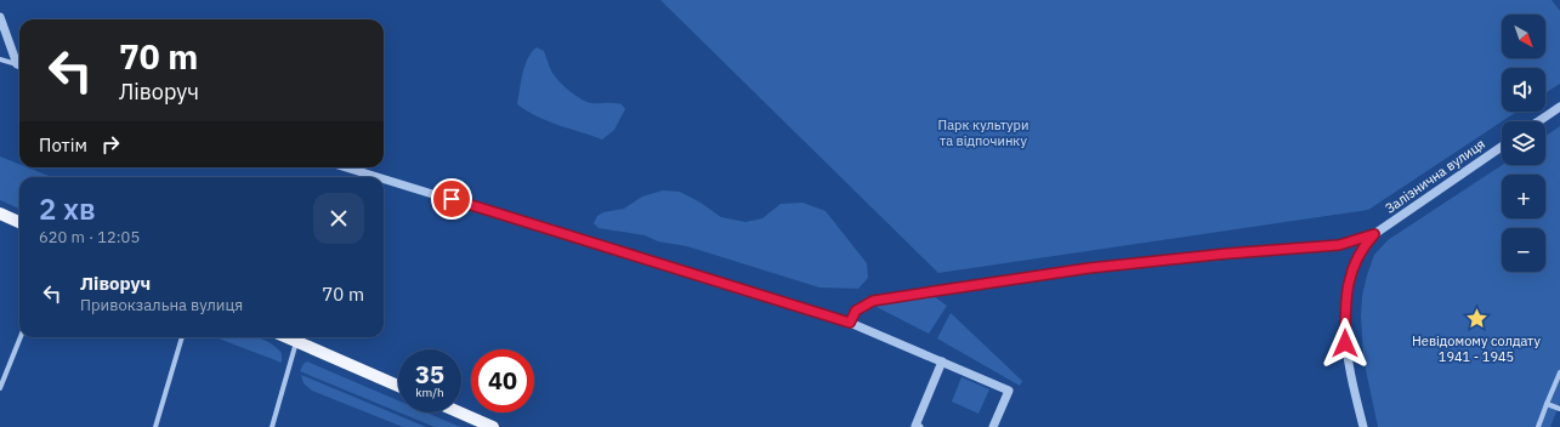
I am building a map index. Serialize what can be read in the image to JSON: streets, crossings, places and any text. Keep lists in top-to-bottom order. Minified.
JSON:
{"streets":{"street":["Залізнична вулиця"]},"parks":["Парк культури та відпочинку"],"places":{"place":["Невідомому солдату 1941 - 1945"]},"north":"bottom right","page":{"map_buttons":["+","−"],"turn":["70 m","Ліворуч"],"then":"Потім","heading":["2 хв","620 m · 12:05"],"list":[{"name":"Ліворуч","note":"Привокзальна вулиця","value":"70 m"}],"speed":"35 km/h","limit":"40"}}
